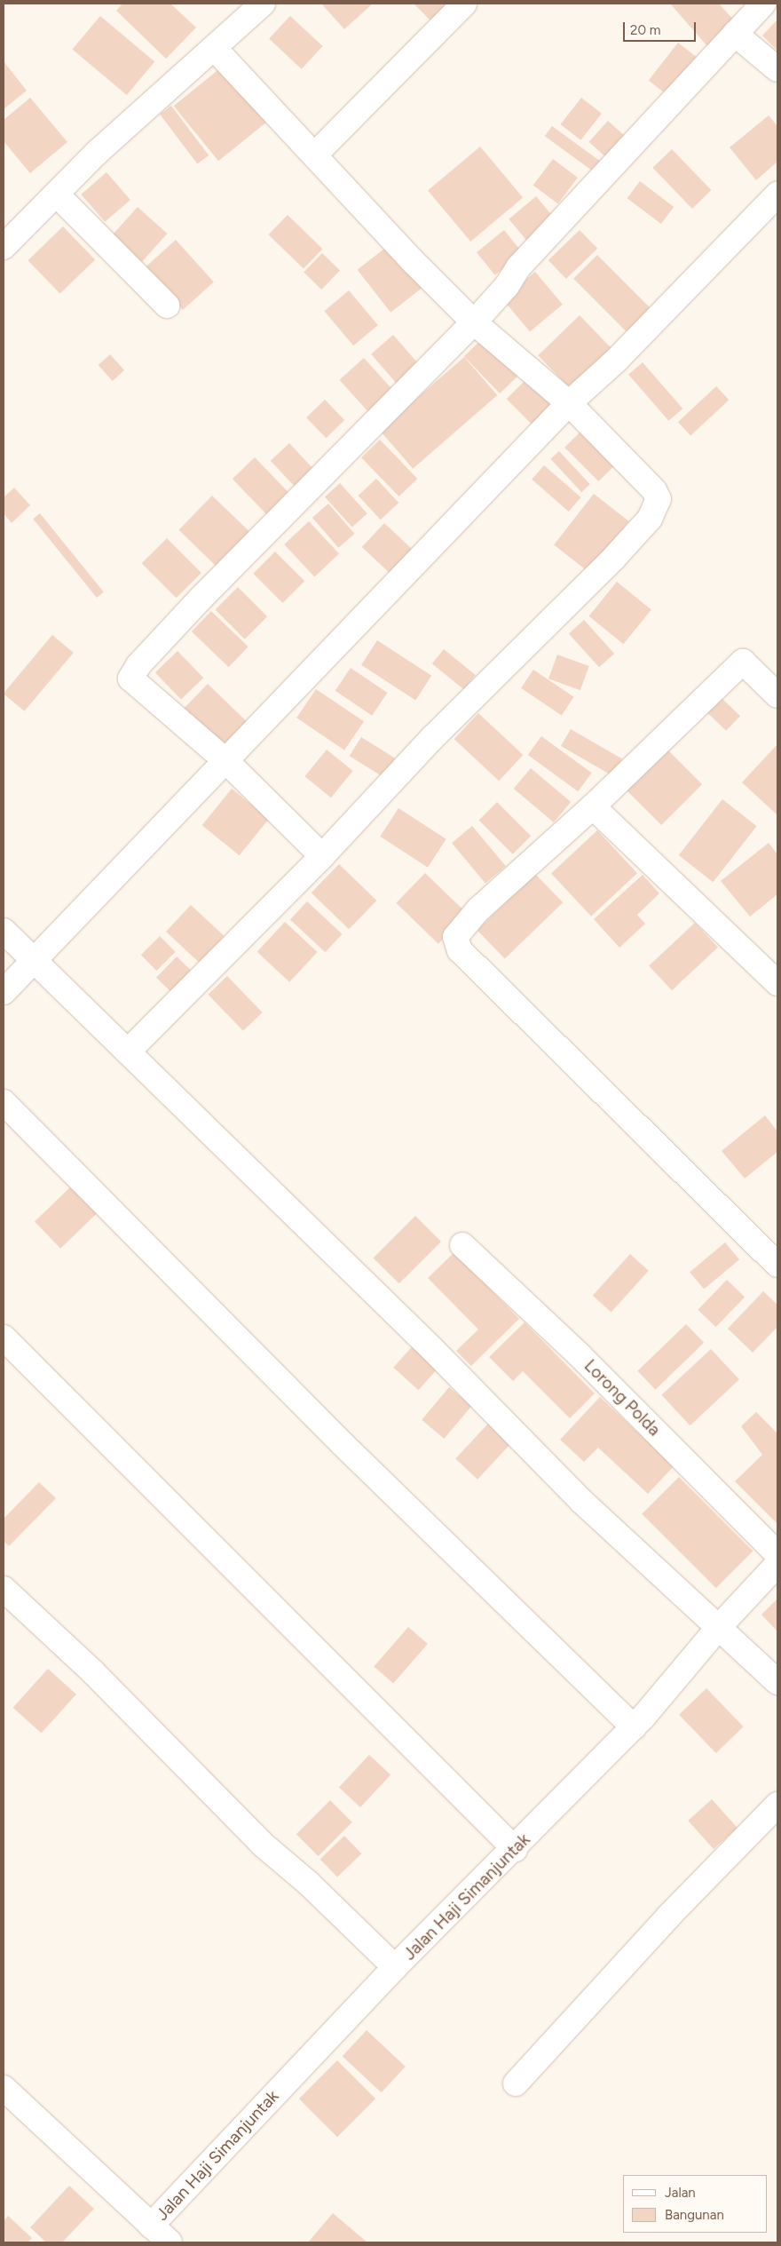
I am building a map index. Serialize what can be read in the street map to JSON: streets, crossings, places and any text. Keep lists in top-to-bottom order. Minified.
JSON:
{"streets":{"street":["Lorong Polda","Jalan Haji Simanjuntak"]},"legend":["Jalan","Bangunan"],"scale_bar":"20 m"}
